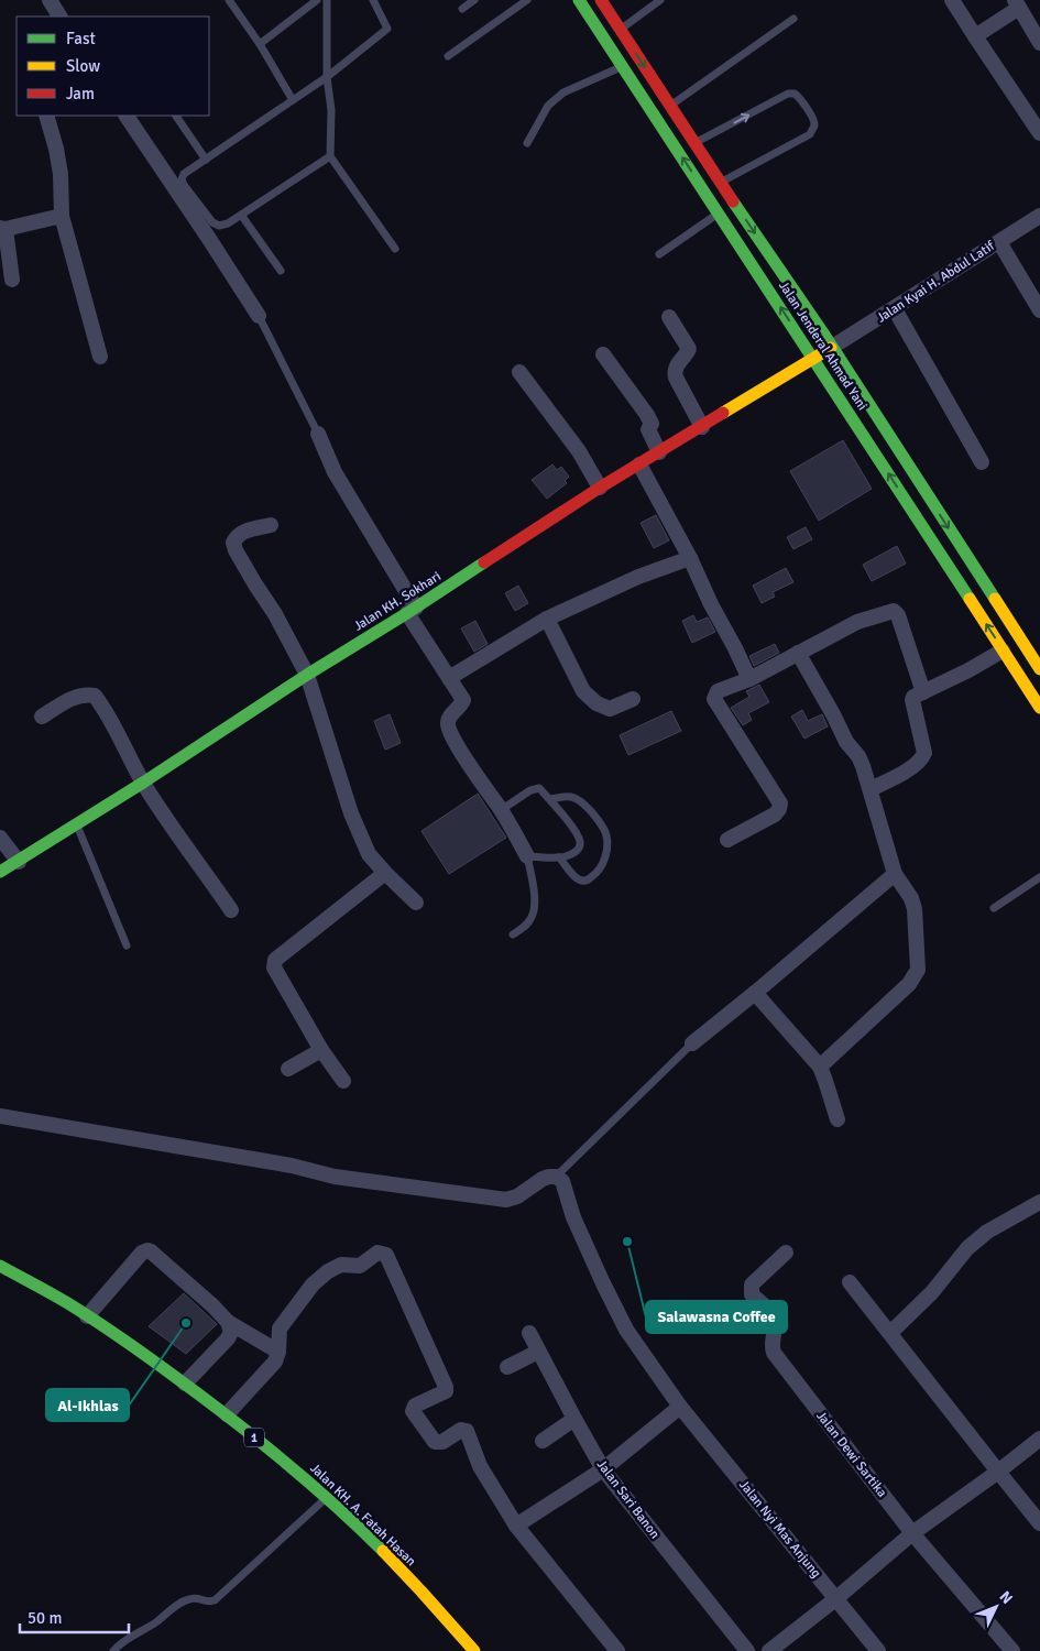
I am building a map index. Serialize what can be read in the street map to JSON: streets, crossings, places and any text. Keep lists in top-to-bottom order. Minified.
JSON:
{"streets":{"main road":["Jalan Jenderal Ahmad Yani","Jalan KH. Sokhari","1","Jalan KH. A. Fatah Hasan"],"street":["Jalan Kyai H. Abdul Latif","Jalan Dewi Sartika","Jalan Sari Banon","Jalan Nyi Mas Anjung"]},"crossings":[["Jalan Kyai H. Abdul Latif","Jalan Jenderal Ahmad Yani"],["Jalan Kyai H. Abdul Latif","Jalan KH. Sokhari"],["Jalan Jenderal Ahmad Yani","Jalan KH. Sokhari"]],"places":["Salawasna Coffee","Al-Ikhlas"],"legend":["Fast","Slow","Jam"],"scale_bar":"50 m","north":"top right"}
